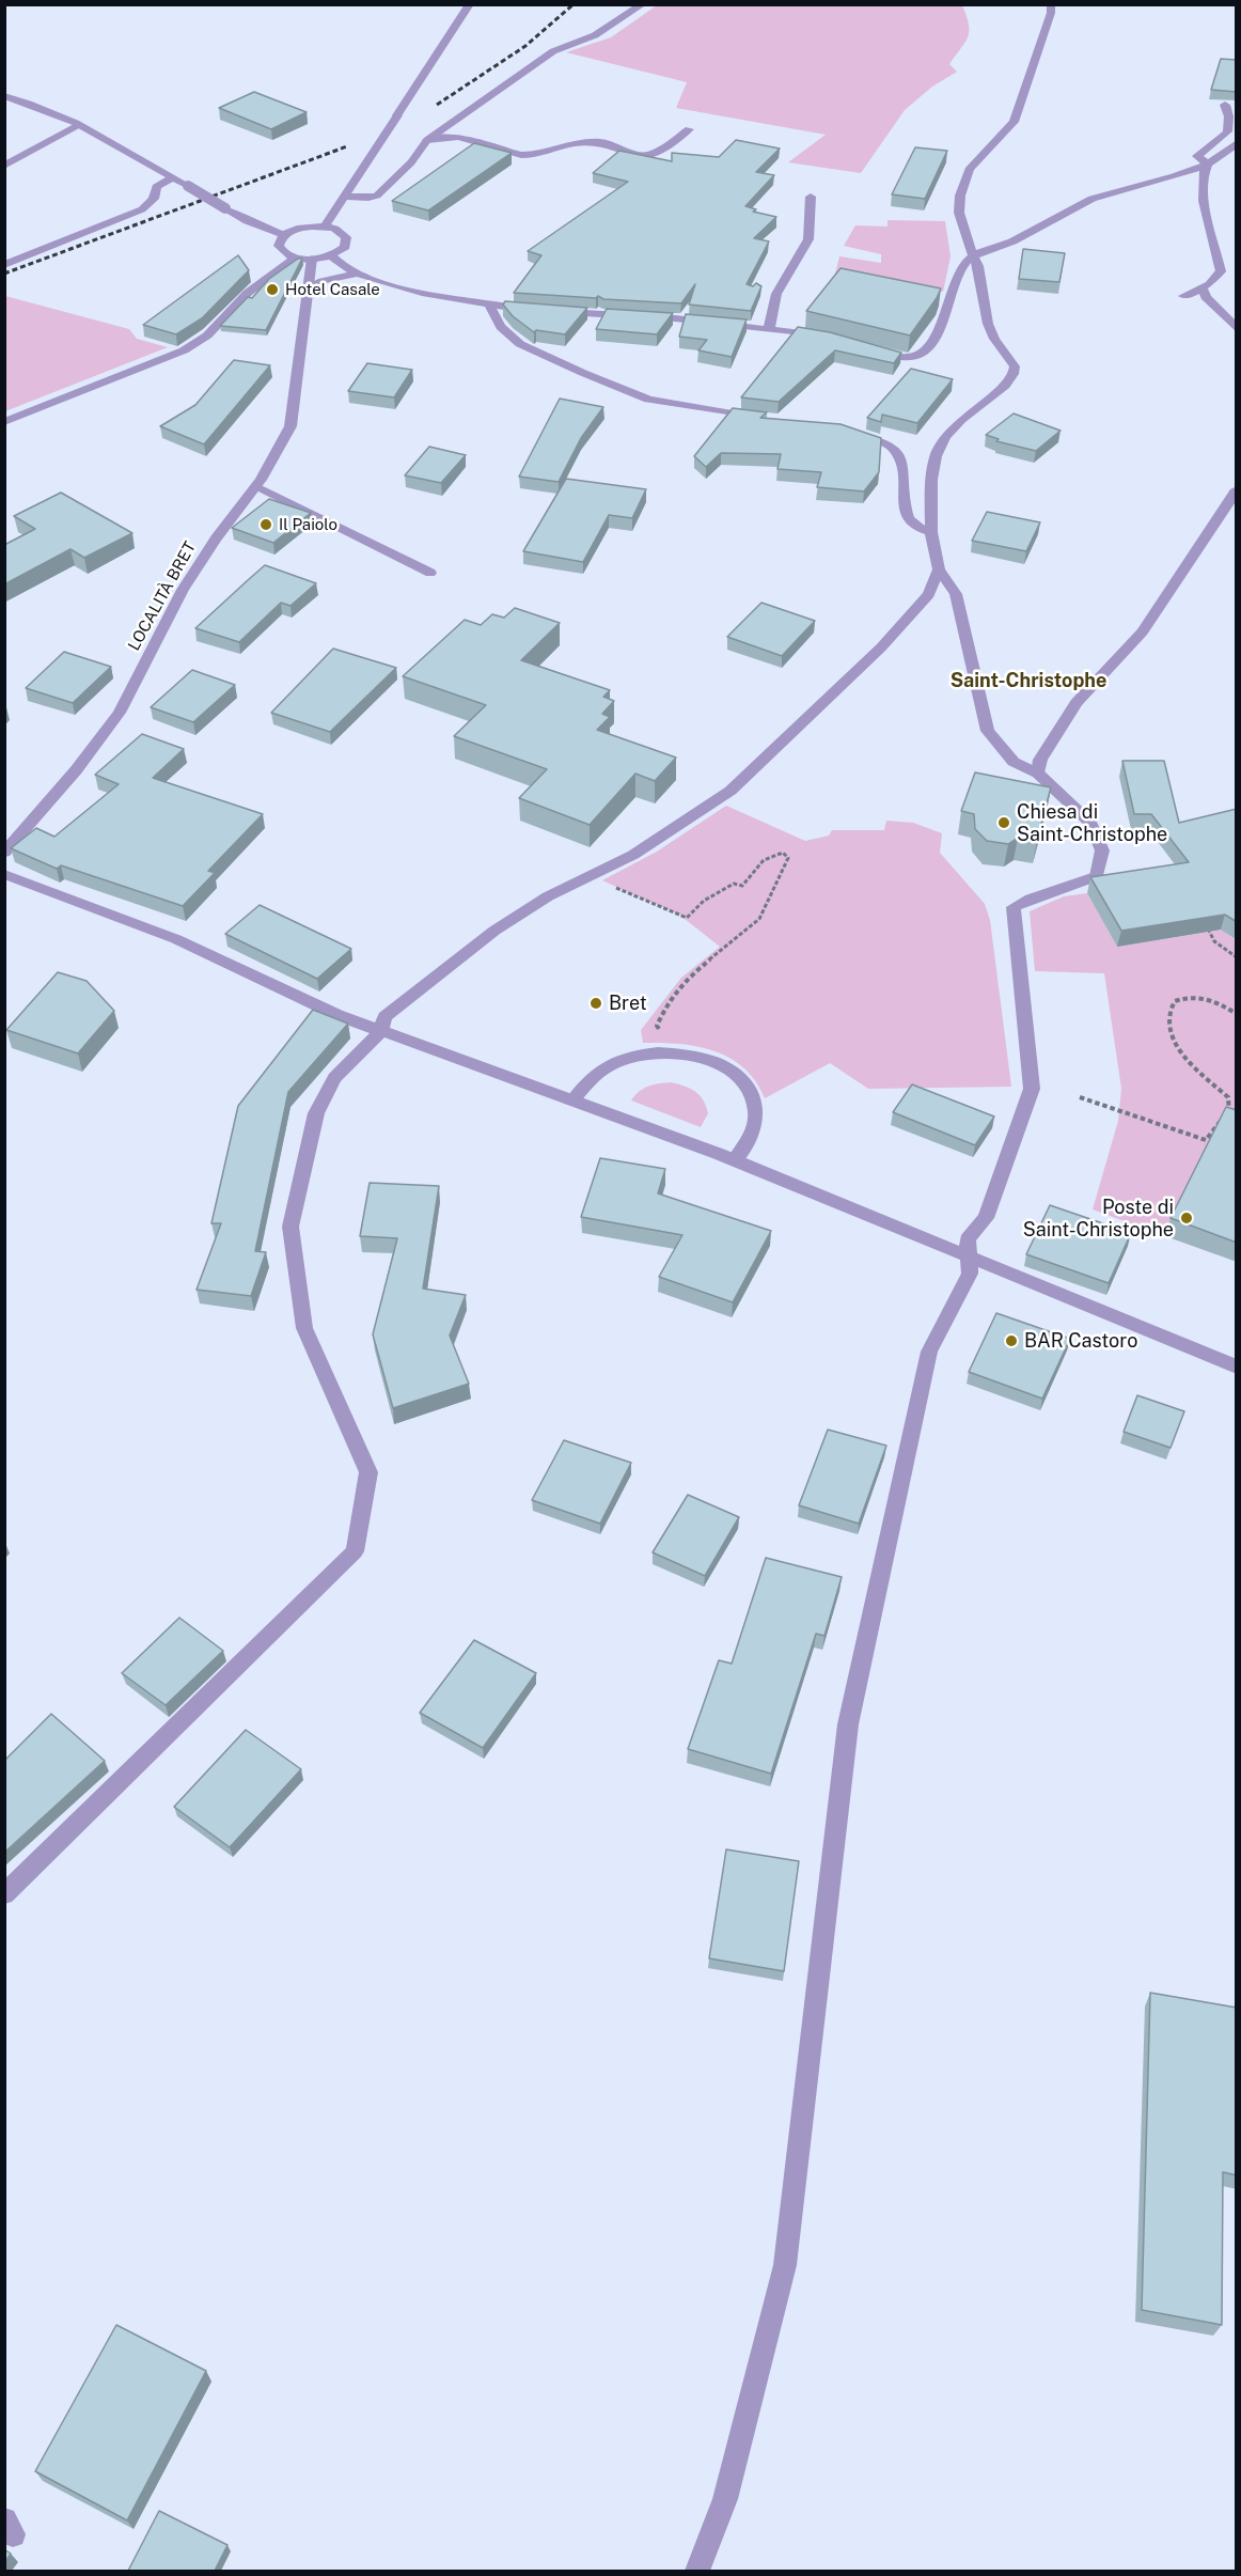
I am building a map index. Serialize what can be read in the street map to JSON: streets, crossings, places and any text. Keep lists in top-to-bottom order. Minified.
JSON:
{"streets":{"street":["LOCALITÀ BRET"]},"districts":["Saint-Christophe"],"places":["Hotel Casale","Il Paiolo","Chiesa di Saint-Christophe","Bret","Poste di Saint-Christophe","BAR Castoro"]}
